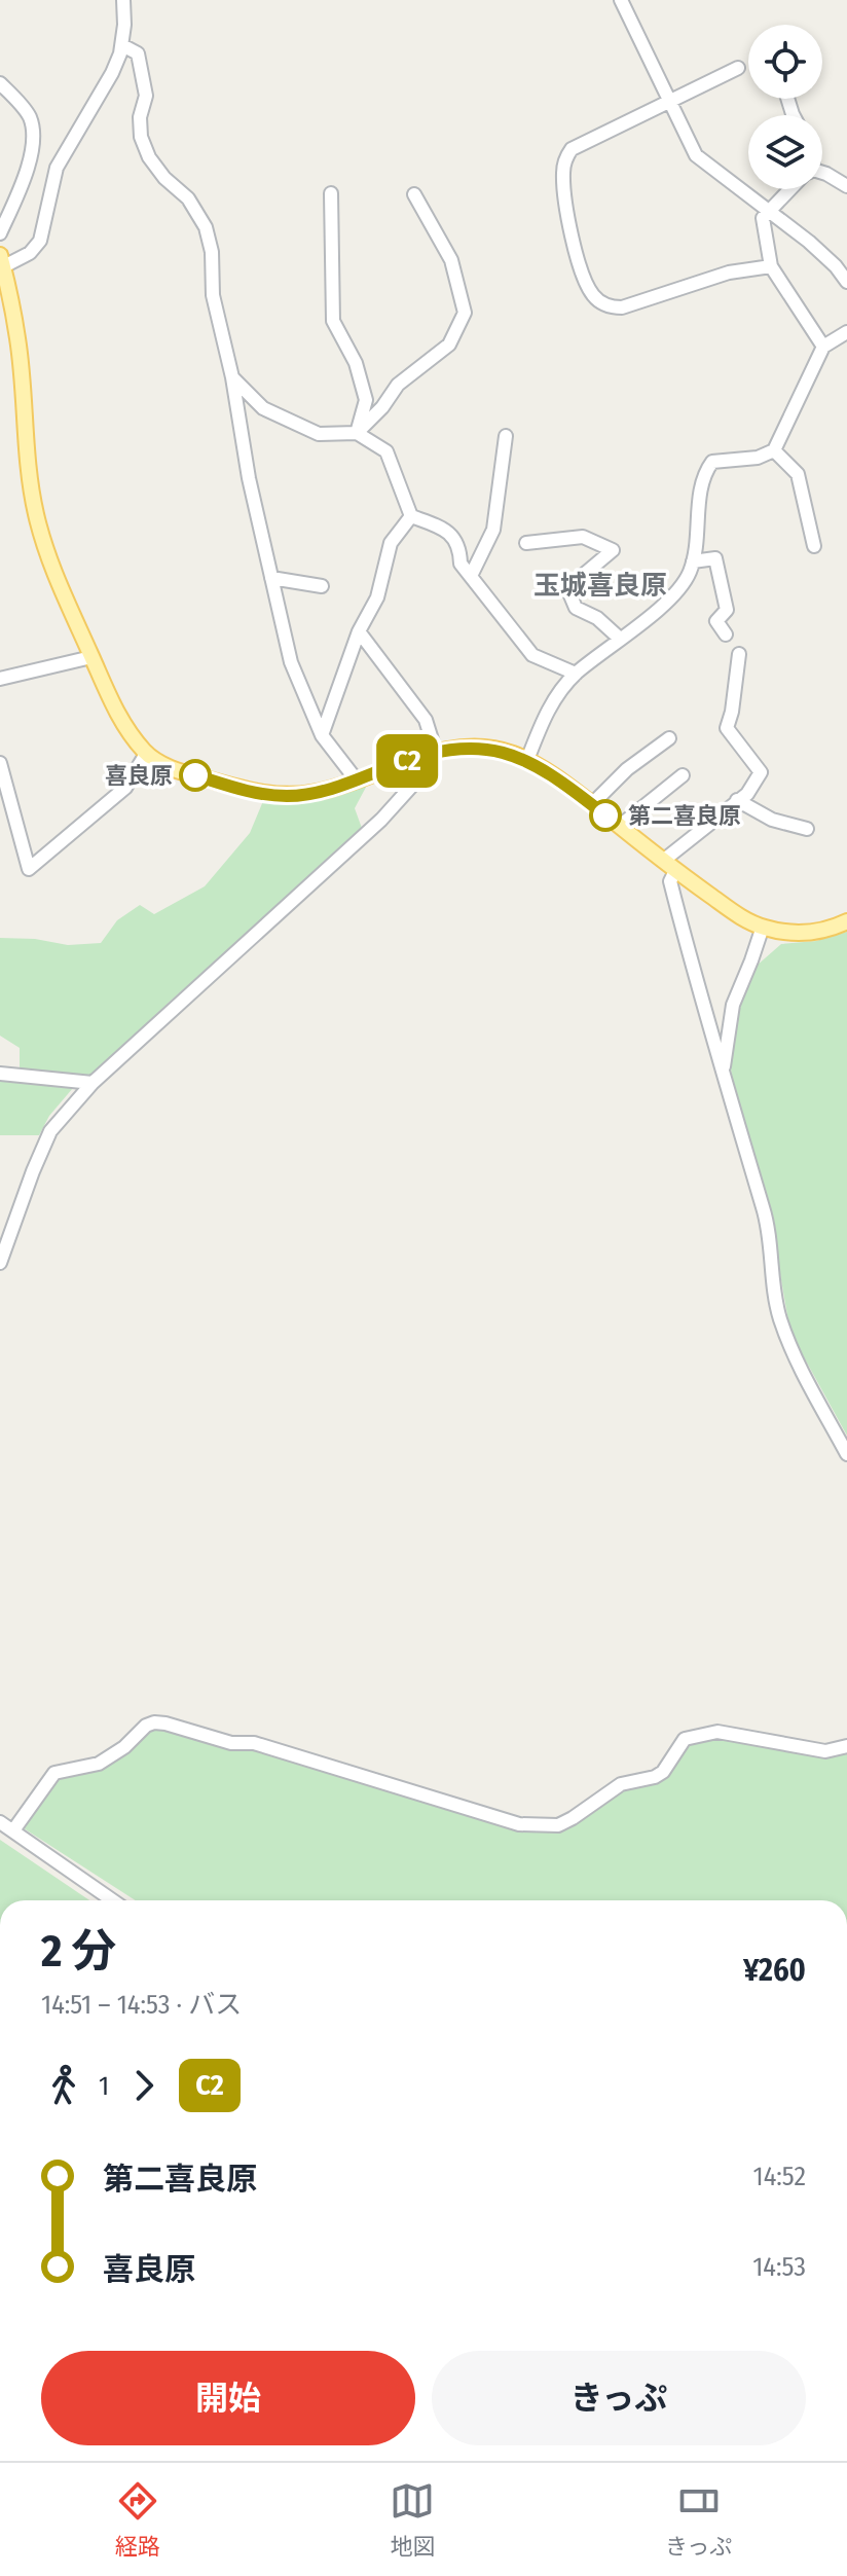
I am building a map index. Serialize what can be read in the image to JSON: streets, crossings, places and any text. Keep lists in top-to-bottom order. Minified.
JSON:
{"districts":["玉城喜良原"],"places":["喜良原","第二喜良原"],"lines":["bus line C2"],"page":{"on_map":"C2","heading":["2 分","14:51 – 14:53 · バス","¥260"],"legs":["1","C2"],"list":[{"name":"第二喜良原","value":"14:52"},{"name":"喜良原","value":"14:53"}],"buttons":["開始","きっぷ"],"tabs":["経路","地図","きっぷ"]}}
